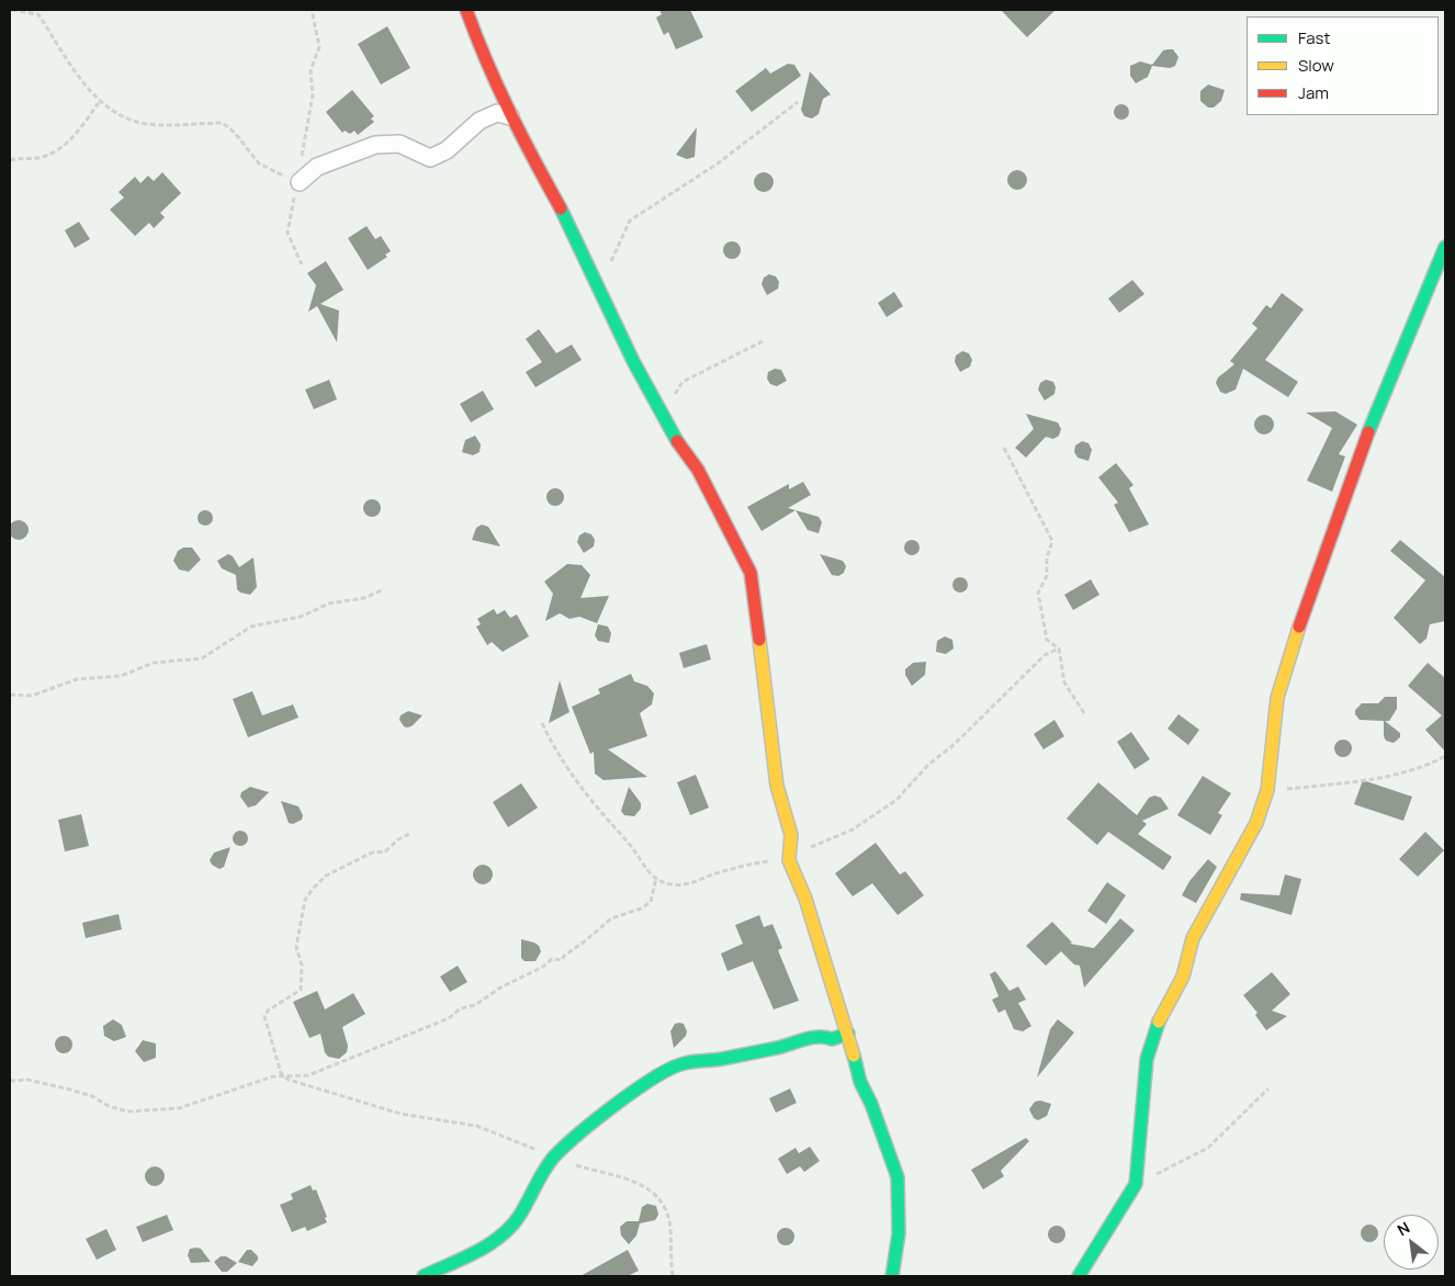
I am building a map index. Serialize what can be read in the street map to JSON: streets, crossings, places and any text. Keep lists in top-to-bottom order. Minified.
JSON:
{"legend":["Fast","Slow","Jam"],"north":"top left"}
